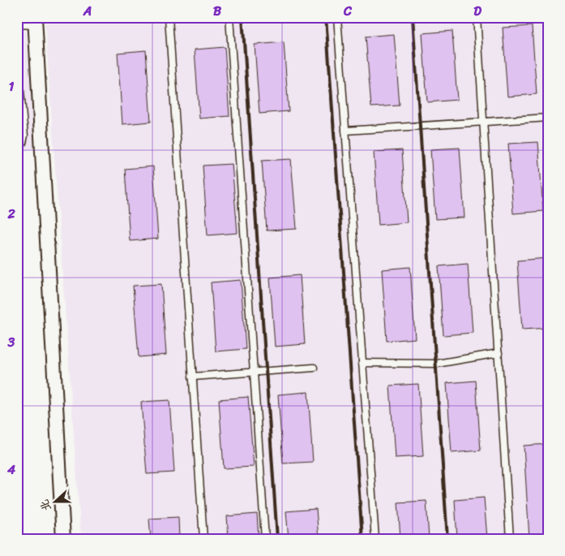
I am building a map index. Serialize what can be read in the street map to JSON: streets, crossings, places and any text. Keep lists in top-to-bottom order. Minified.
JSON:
{"north":"left","grid":{"columns":["A","B","C","D"],"rows":["1","2","3","4"]}}
